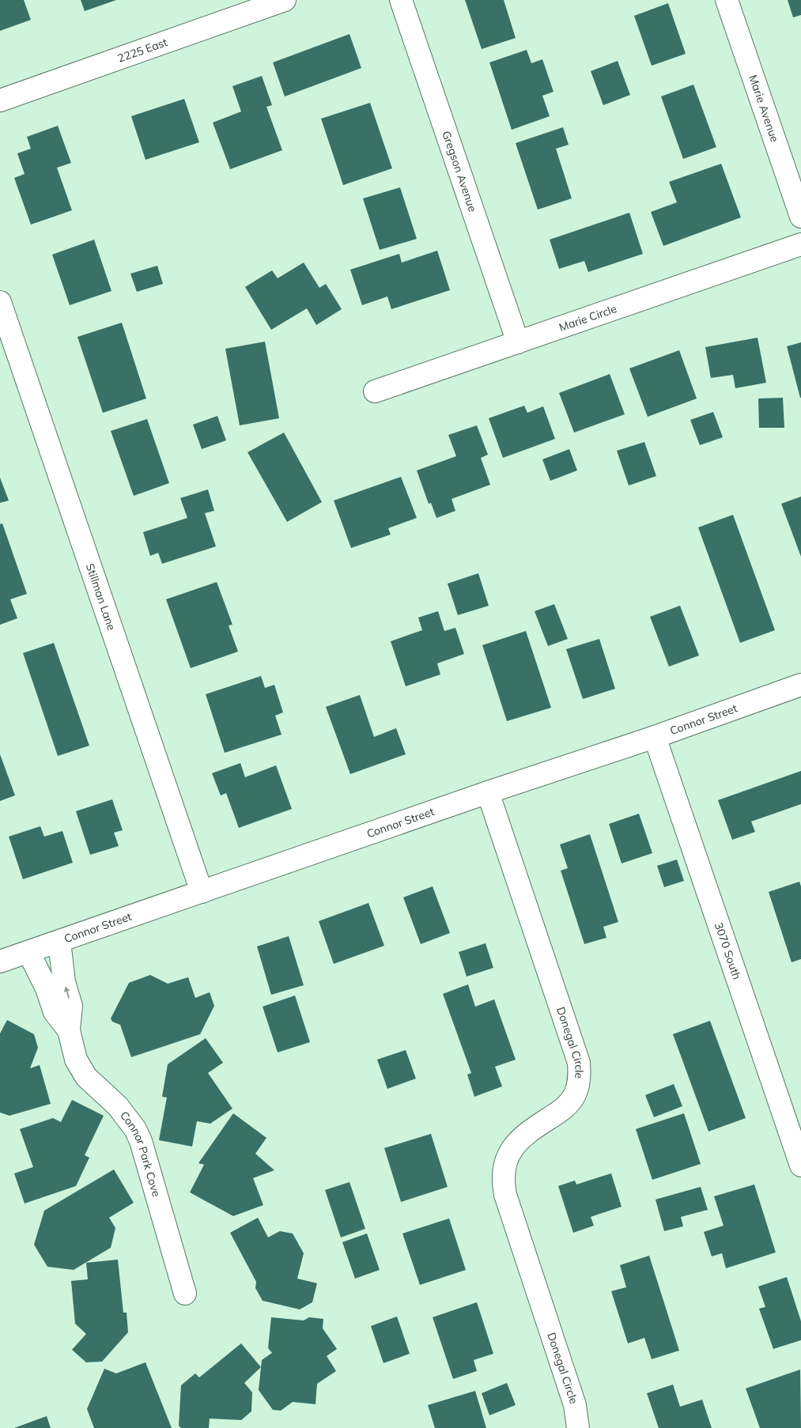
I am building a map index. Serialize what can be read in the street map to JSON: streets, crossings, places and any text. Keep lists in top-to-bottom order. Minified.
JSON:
{"streets":{"street":["2225 East","Marie Avenue","Gregson Avenue","Marie Circle","Stillman Lane","Connor Street","3070 South","Donegal Circle","Connor Park Cove"]},"crossings":[["Gregson Avenue","Marie Circle"],["Stillman Lane","Connor Street"],["Connor Street","3070 South"],["Connor Street","Donegal Circle"],["Connor Street","Connor Park Cove"]]}
